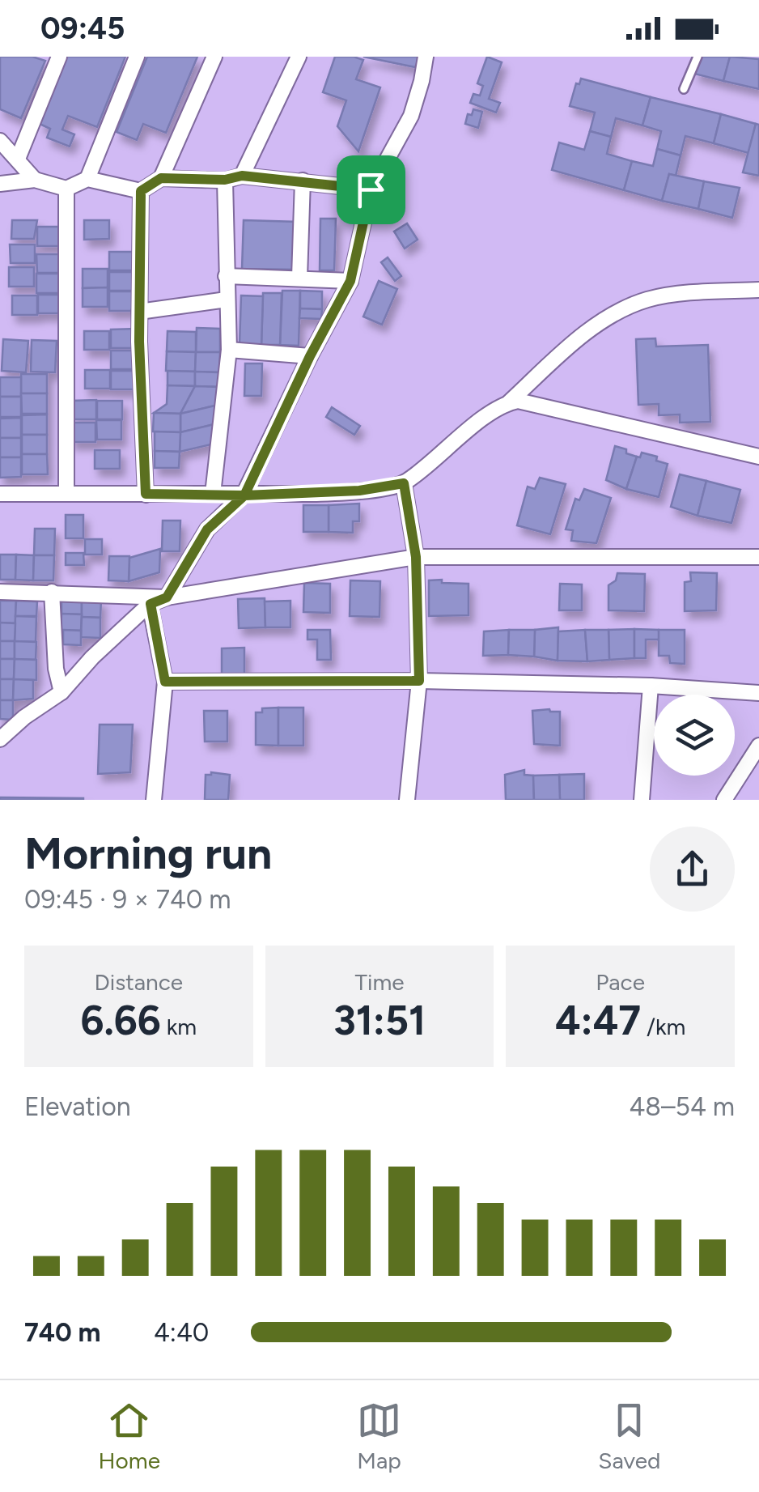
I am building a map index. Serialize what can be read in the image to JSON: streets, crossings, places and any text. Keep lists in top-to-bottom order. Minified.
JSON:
{"page":{"status":"09:45","heading":["Morning run","09:45 · 9 × 740 m"],"stats":[["Distance","6.66 km"],["Time","31:51"],["Pace","4:47 /km"]],"chart":["Elevation","48–54 m"],"list":[{"name":"740 m","note":"4:40"}],"tabs":["Home","Map","Saved"]}}
